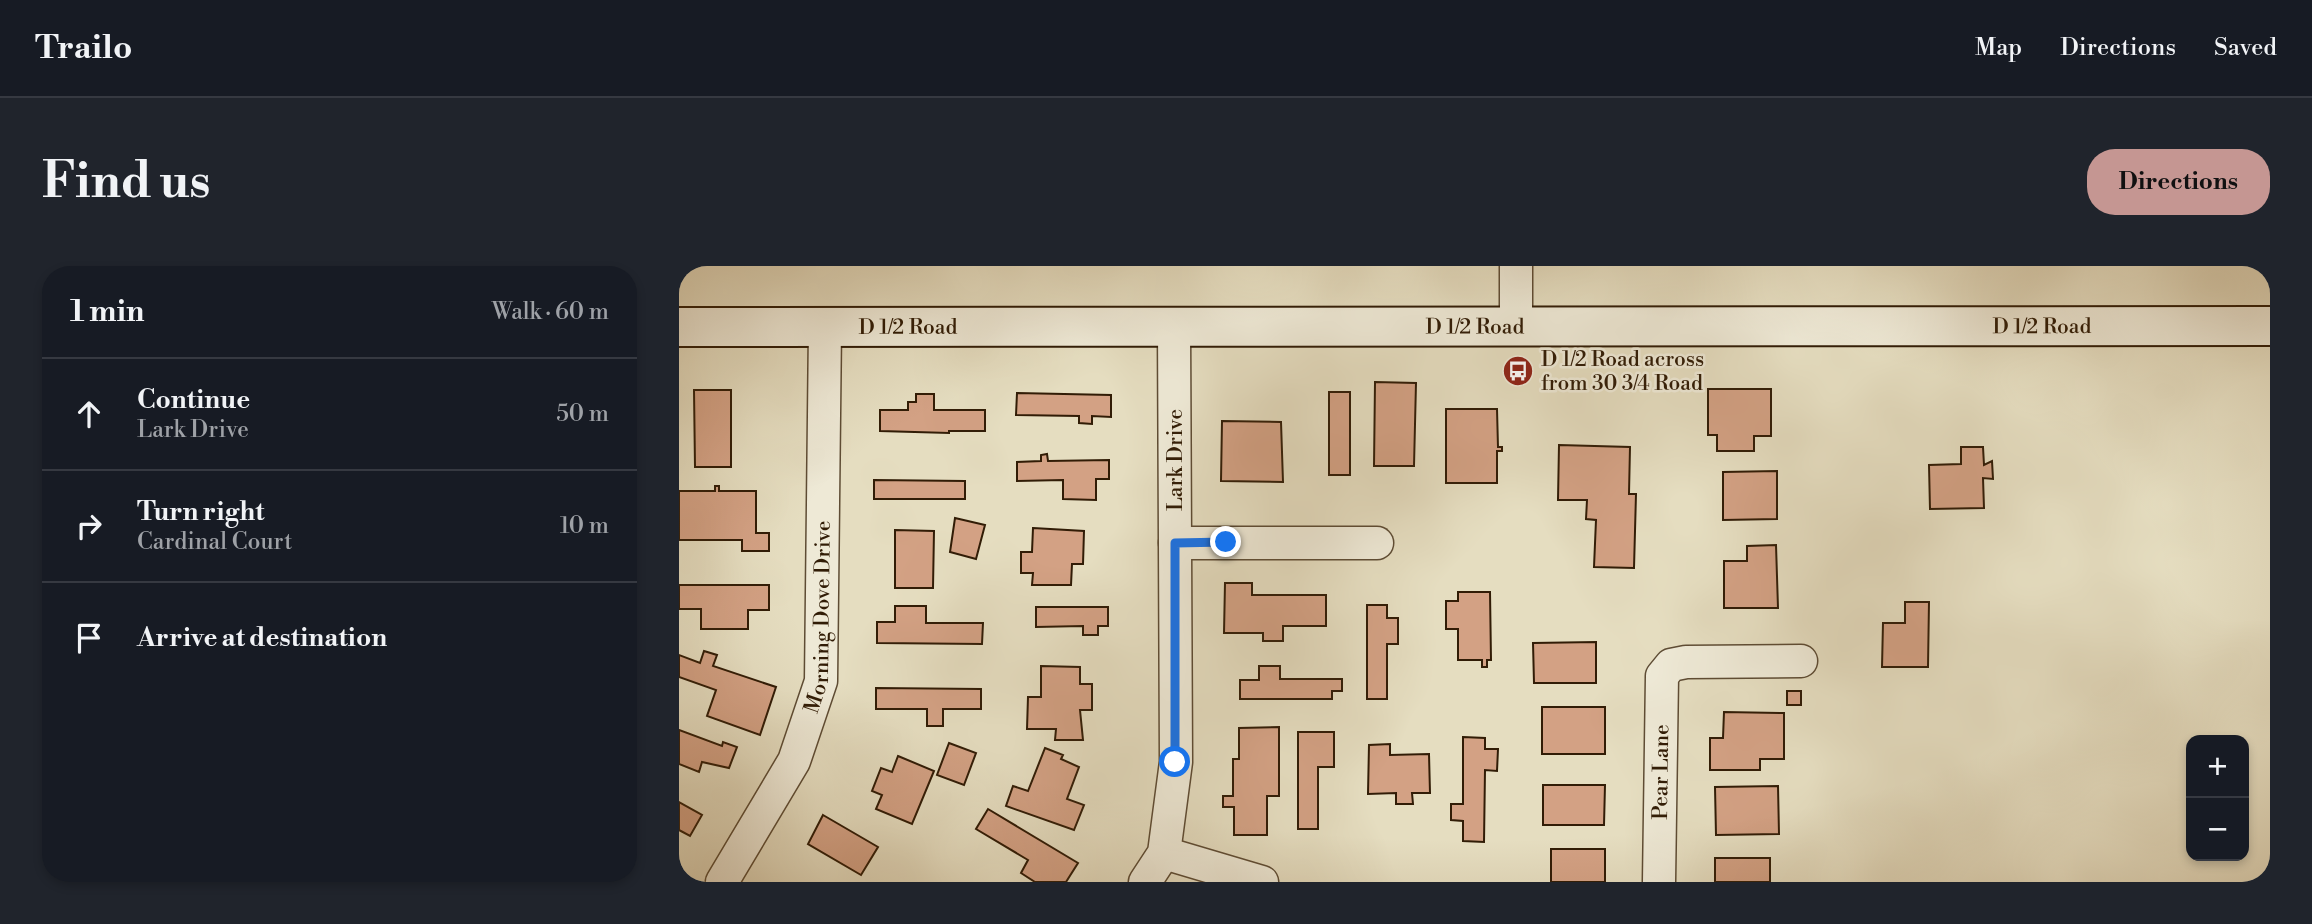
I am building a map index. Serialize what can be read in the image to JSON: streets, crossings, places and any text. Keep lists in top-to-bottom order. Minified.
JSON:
{"streets":{"main road":["D 1/2 Road"],"street":["Lark Drive","Morning Dove Drive","Pear Lane"]},"crossings":[["D 1/2 Road","Lark Drive"],["D 1/2 Road","Morning Dove Drive"]],"places":{"bus stop":["D 1/2 Road across from 30 3/4 Road"]},"page":{"header":"Trailo","nav":["Map","Directions","Saved"],"buttons":"Directions","title":"Find us","heading":["1 min","Walk · 60 m"],"list":[["Continue","Lark Drive","50 m"],["Turn right","Cardinal Court","10 m"],"Arrive at destination"],"map_buttons":["+","−"]}}
